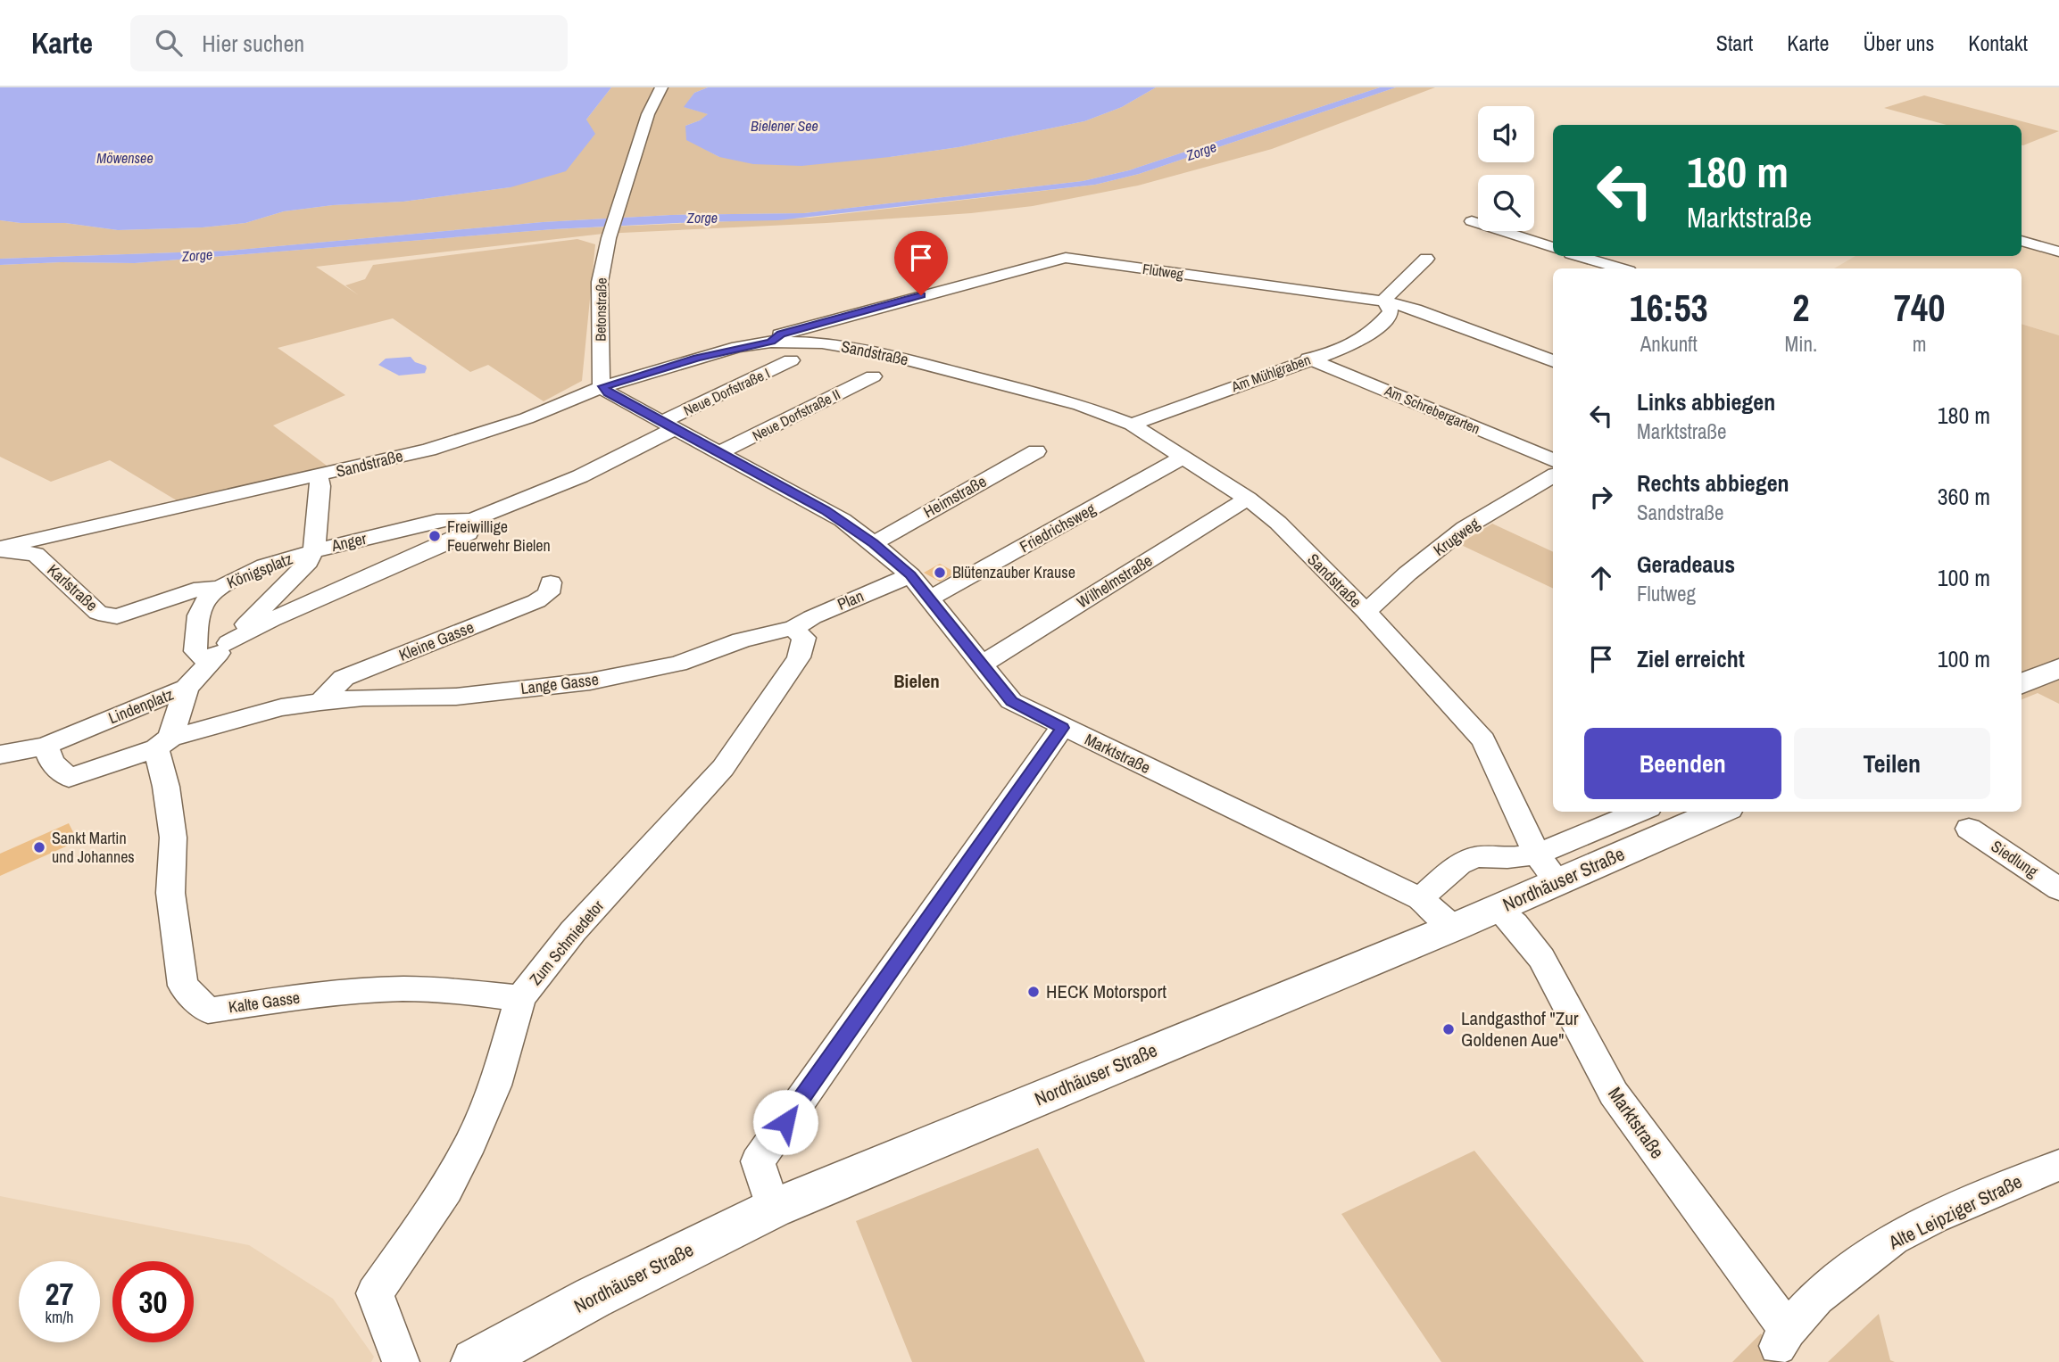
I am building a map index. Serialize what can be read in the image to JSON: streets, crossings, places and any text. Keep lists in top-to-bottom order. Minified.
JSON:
{"streets":{"main road":["Nordhäuser Straße"],"street":["Flutweg","Betonstraße","Sandstraße","Am Mühlgraben","Neue Dorfstraße I","Am Schrebergarten","Neue Dorfstraße II","Heimstraße","Friedrichsweg","Krugweg","Anger","Königsplatz","Wilhelmstraße","Karlstraße","Plan","Kleine Gasse","Lange Gasse","Lindenplatz","Marktstraße","Siedlung","Zum Schmiedetor","Kalte Gasse","Alte Leipziger Straße"]},"crossings":[["Flutweg","Sandstraße"],["Flutweg","Am Mühlgraben"],["Betonstraße","Sandstraße"],["Betonstraße","Marktstraße"],["Sandstraße","Am Mühlgraben"],["Sandstraße","Friedrichsweg"],["Sandstraße","Krugweg"],["Sandstraße","Wilhelmstraße"],["Sandstraße","Karlstraße"],["Sandstraße","Marktstraße"],["Sandstraße","Nordhäuser Straße"],["Am Mühlgraben","Am Schrebergarten"],["Neue Dorfstraße I","Anger"],["Neue Dorfstraße I","Marktstraße"],["Neue Dorfstraße II","Marktstraße"],["Heimstraße","Marktstraße"],["Friedrichsweg","Marktstraße"],["Anger","Königsplatz"],["Anger","Lindenplatz"],["Anger","Marktstraße"],["Königsplatz","Karlstraße"],["Wilhelmstraße","Marktstraße"],["Plan","Lange Gasse"],["Plan","Marktstraße"],["Plan","Zum Schmiedetor"],["Kleine Gasse","Lange Gasse"],["Lange Gasse","Zum Schmiedetor"],["Lindenplatz","Kalte Gasse"],["Marktstraße","Nordhäuser Straße"],["Marktstraße","Alte Leipziger Straße"],["Zum Schmiedetor","Kalte Gasse"]],"districts":["Bielen"],"water":["Bielener See","Zorge","Möwensee"],"places":["Freiwillige Feuerwehr Bielen","Blütenzauber Krause","Sankt Martin und Johannes","HECK Motorsport","Landgasthof \"Zur Goldenen Aue\""],"page":{"header":"Karte","search":"Hier suchen","nav":["Start","Karte","Über uns","Kontakt"],"turn":["180 m","Marktstraße"],"eta":["16:53","Ankunft","2","Min.","740","m"],"list":[{"name":"Links abbiegen","note":"Marktstraße","value":"180 m"},{"name":"Rechts abbiegen","note":"Sandstraße","value":"360 m"},{"name":"Geradeaus","note":"Flutweg","value":"100 m"},{"name":"Ziel erreicht","value":"100 m"}],"buttons":["Beenden","Teilen"],"speed":"27 km/h","limit":"30"}}
